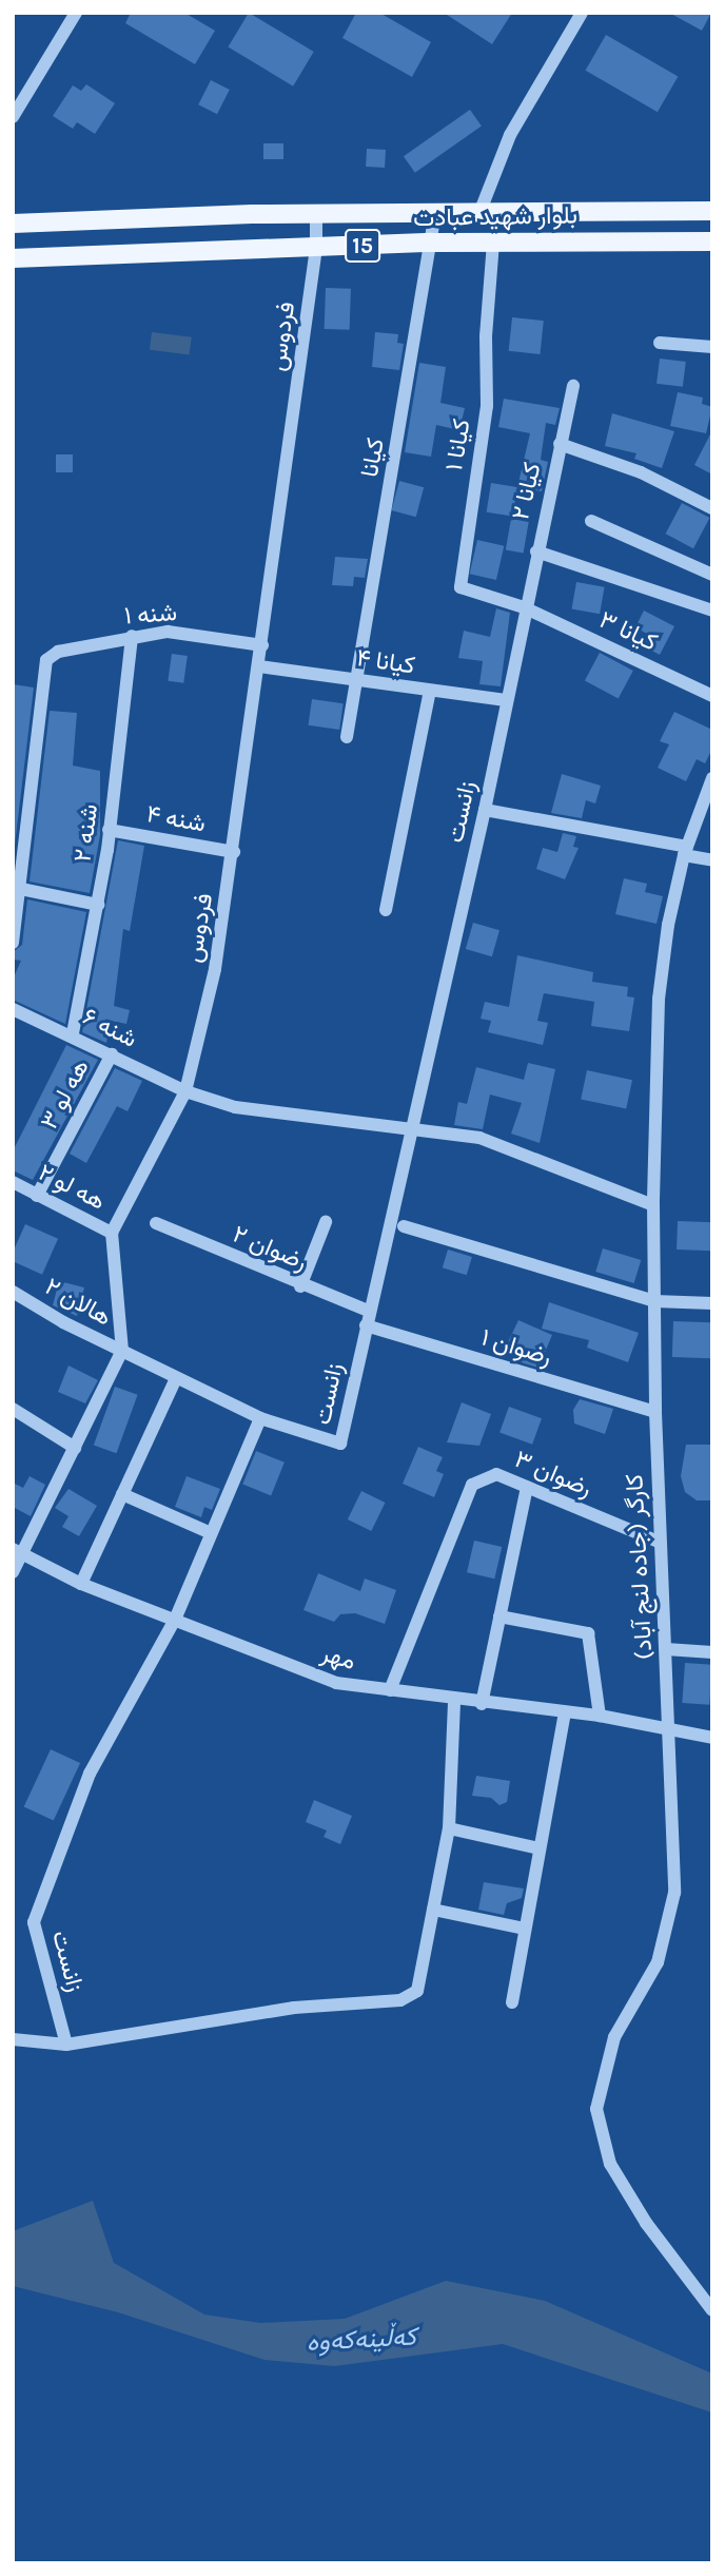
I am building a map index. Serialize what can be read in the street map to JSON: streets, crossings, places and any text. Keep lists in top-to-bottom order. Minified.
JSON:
{"streets":{"main road":["بلوار شهید عبادت","15"],"street":["فردوس","کیانا ۱","کیانا","کیانا ۲","شنه ۱","کیانا ۳","کیانا ۴","زانست","شنه ۴","شنه ۲","شنه ۶","هه لو ۳","هه لو ۲","رضوان ۲","هالان ۲","رضوان ۱","رضوان ۳","کارگر (جاده لنج آباد)","مهر"]},"crossings":[["بلوار شهید عبادت","فردوس"],["بلوار شهید عبادت","کیانا ۱"],["بلوار شهید عبادت","کیانا"],["فردوس","شنه ۱"],["فردوس","کیانا ۴"],["فردوس","شنه ۴"],["فردوس","شنه ۶"],["فردوس","هه لو ۲"],["کیانا ۱","کیانا ۲"],["کیانا ۱","کیانا ۳"],["کیانا ۱","زانست"],["کیانا","کیانا ۴"],["کیانا ۲","کیانا ۳"],["کیانا ۲","زانست"],["شنه ۱","شنه ۲"],["کیانا ۳","زانست"],["کیانا ۴","زانست"],["زانست","رضوان ۲"],["زانست","رضوان ۱"],["زانست","مهر"],["شنه ۴","شنه ۲"],["شنه ۲","شنه ۶"],["شنه ۶","هه لو ۳"],["هه لو ۳","هه لو ۲"],["رضوان ۱","کارگر (جاده لنج آباد)"],["رضوان ۳","کارگر (جاده لنج آباد)"],["رضوان ۳","مهر"],["کارگر (جاده لنج آباد)","مهر"]],"water":["کەڵینەکەوە"]}
